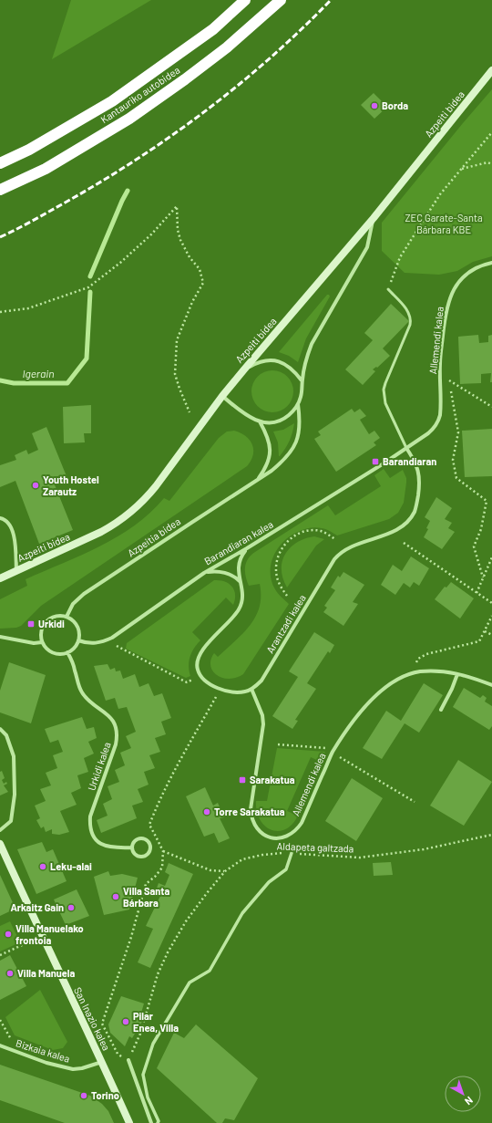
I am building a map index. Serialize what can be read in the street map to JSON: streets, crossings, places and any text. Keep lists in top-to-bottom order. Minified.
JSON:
{"streets":{"highway":["Kantauriko autobidea"],"main road":["Azpeiti bidea","San Inazio kalea"],"street":["Allemendi kalea","Azpeitia bidea","Barandiaran kalea","Arantzadi kalea","Urkidi kalea","Bizkaia kalea"],"path":["Aldapeta galtzada"]},"crossings":[["Azpeiti bidea","Azpeitia bidea"],["Allemendi kalea","Barandiaran kalea"],["Allemendi kalea","Arantzadi kalea"],["Azpeitia bidea","Barandiaran kalea"],["Azpeitia bidea","Urkidi kalea"],["Barandiaran kalea","Arantzadi kalea"],["Barandiaran kalea","Urkidi kalea"],["San Inazio kalea","Bizkaia kalea"]],"water":["Igerain"],"parks":["ZEC Garate-Santa Bárbara KBE"],"places":{"other":["Borda","Youth Hostel Zarautz","Torre Sarakatua","Leku-alai","Villa Santa Bárbara","Arkaitz Gain","Villa Manuelako frontoia","Villa Manuela","Pilar Enea, Villa","Torino"],"transit":["Barandiaran","Urkidi","Sarakatua"]},"north":"bottom right"}
